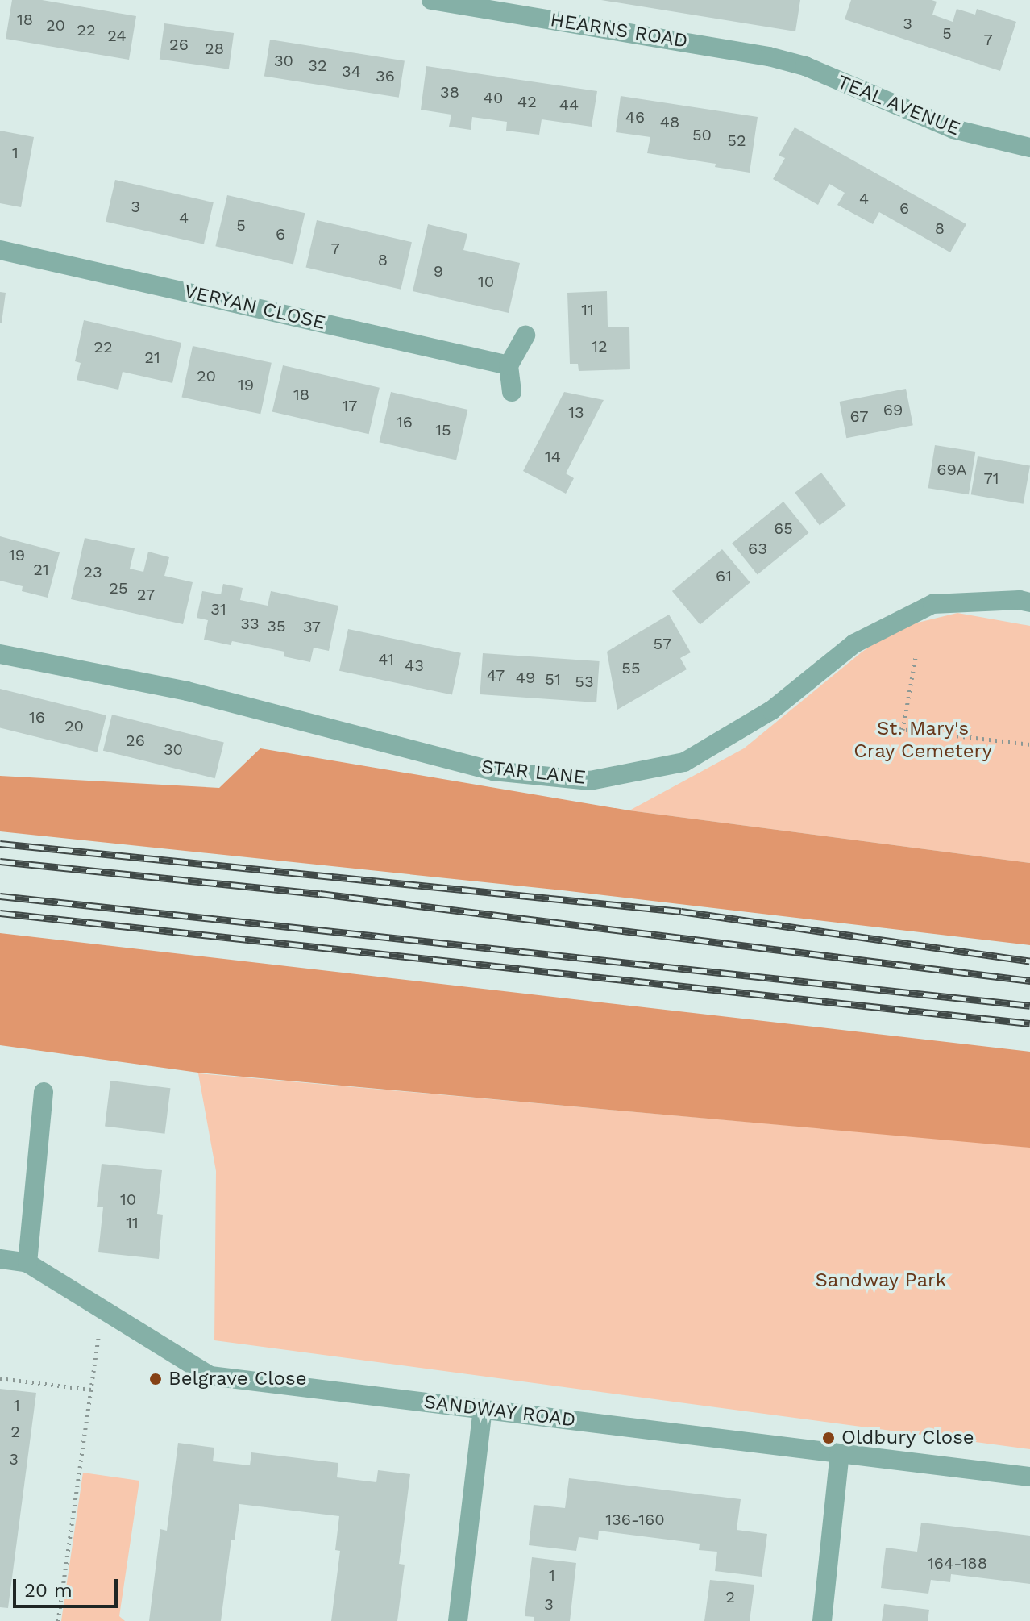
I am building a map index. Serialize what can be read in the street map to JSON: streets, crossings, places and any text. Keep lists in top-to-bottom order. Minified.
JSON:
{"streets":{"street":["HEARNS ROAD","TEAL AVENUE","VERYAN CLOSE","STAR LANE","SANDWAY ROAD"]},"crossings":[["HEARNS ROAD","TEAL AVENUE"]],"parks":["St. Mary's Cray Cemetery","Sandway Park"],"places":["Belgrave Close","Oldbury Close"],"house_numbers":["18","3","20","22","5","24","7","26","28","30","32","34","36","38","40","42","44","46","48","50","52","1","4","3","6","4","5","8","6","7","8","9","10","11","12","22","21","20","19","18","17","69","13","67","16","15","14","69A","71","65","63","19","21","23","61","25","27","31","33","35","37","57","41","43","55","47","49","51","53","16","20","26","30","10","11","1","2","3","136-160","164-188","1","2","3"],"scale_bar":"20 m"}
